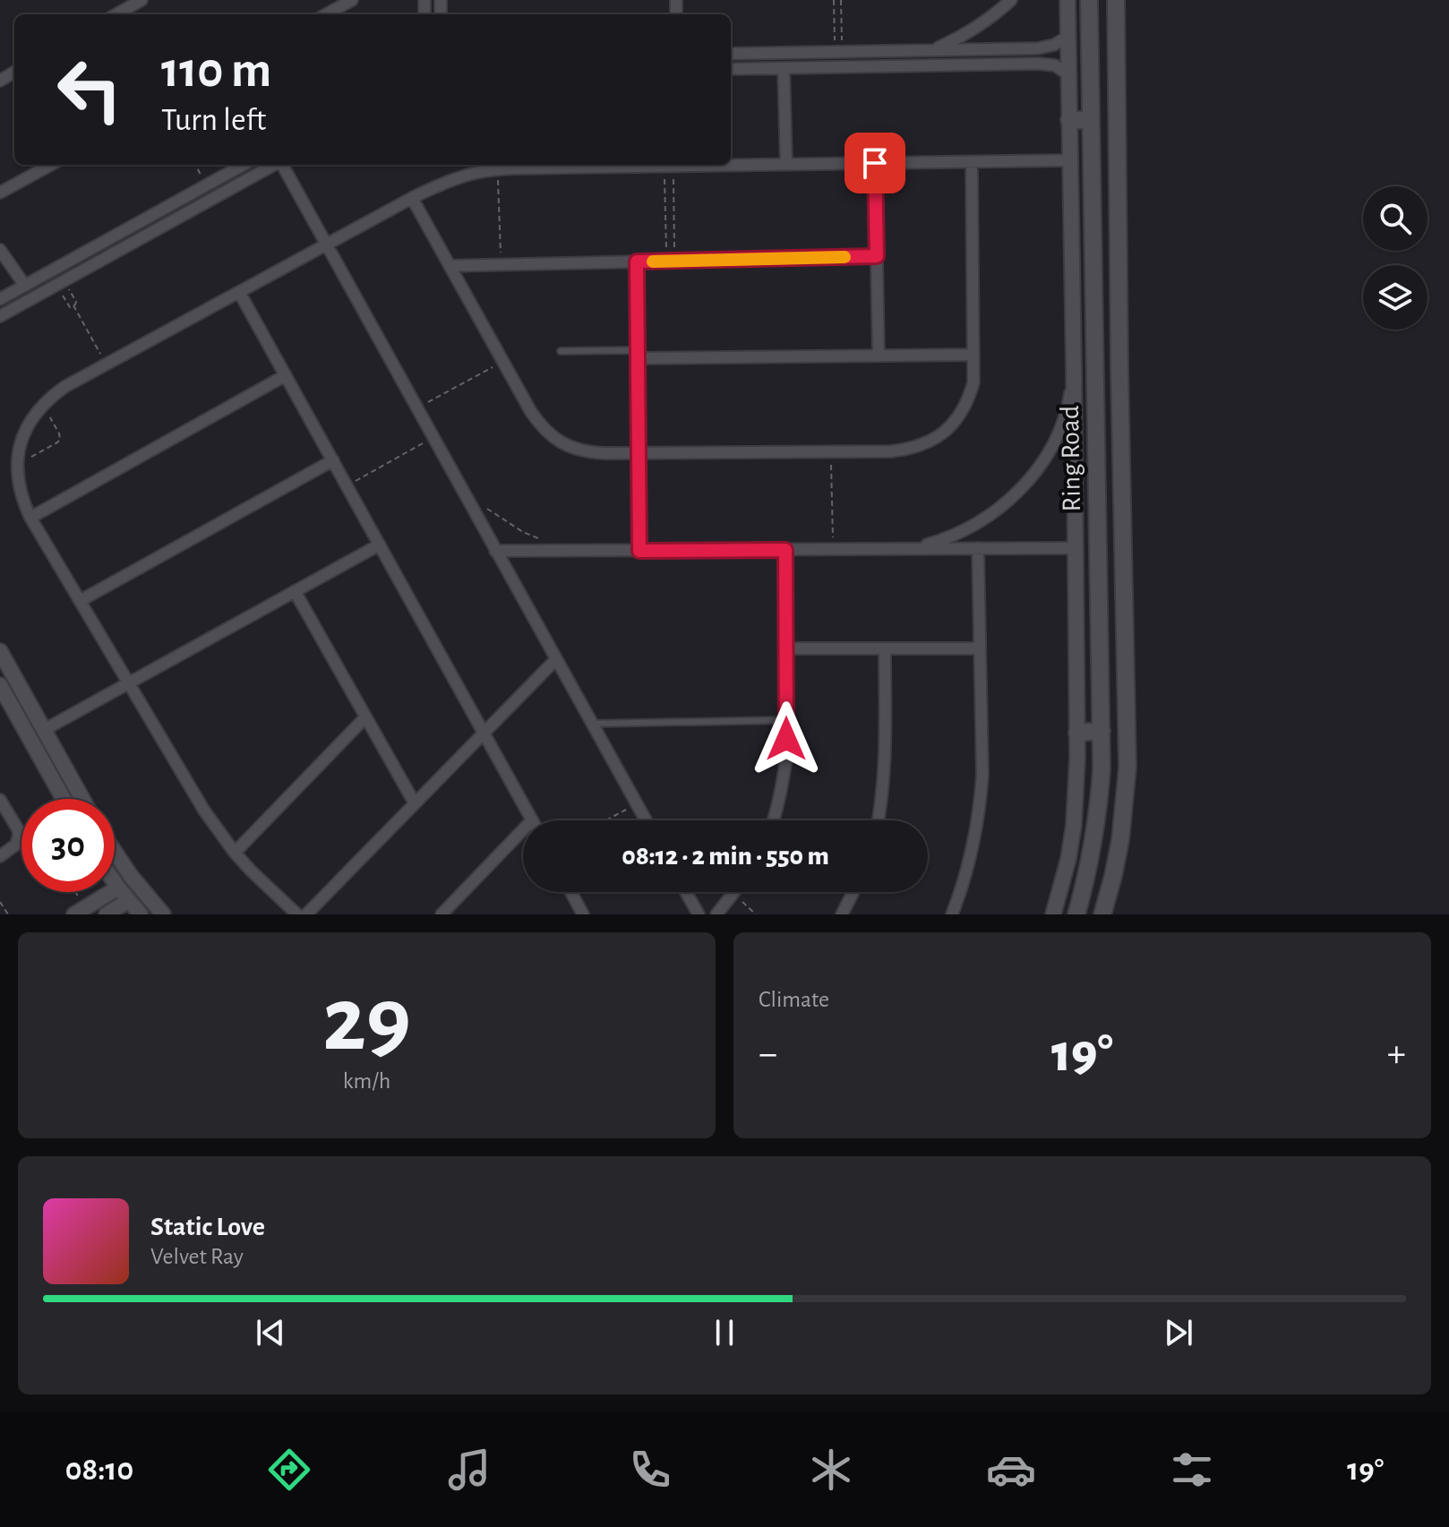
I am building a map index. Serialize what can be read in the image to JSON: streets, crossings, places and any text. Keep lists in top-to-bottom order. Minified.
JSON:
{"streets":{"main road":["Ring Road"]},"page":{"turn":["110 m","Turn left"],"limit":"30","trip":"08:12 · 2 min · 550 m","tile":[["29","km/h"],"Climate"],"heat":["−","19°","+"],"song":["Static Love","Velvet Ray"],"tabs":["08:10","19°"]}}
